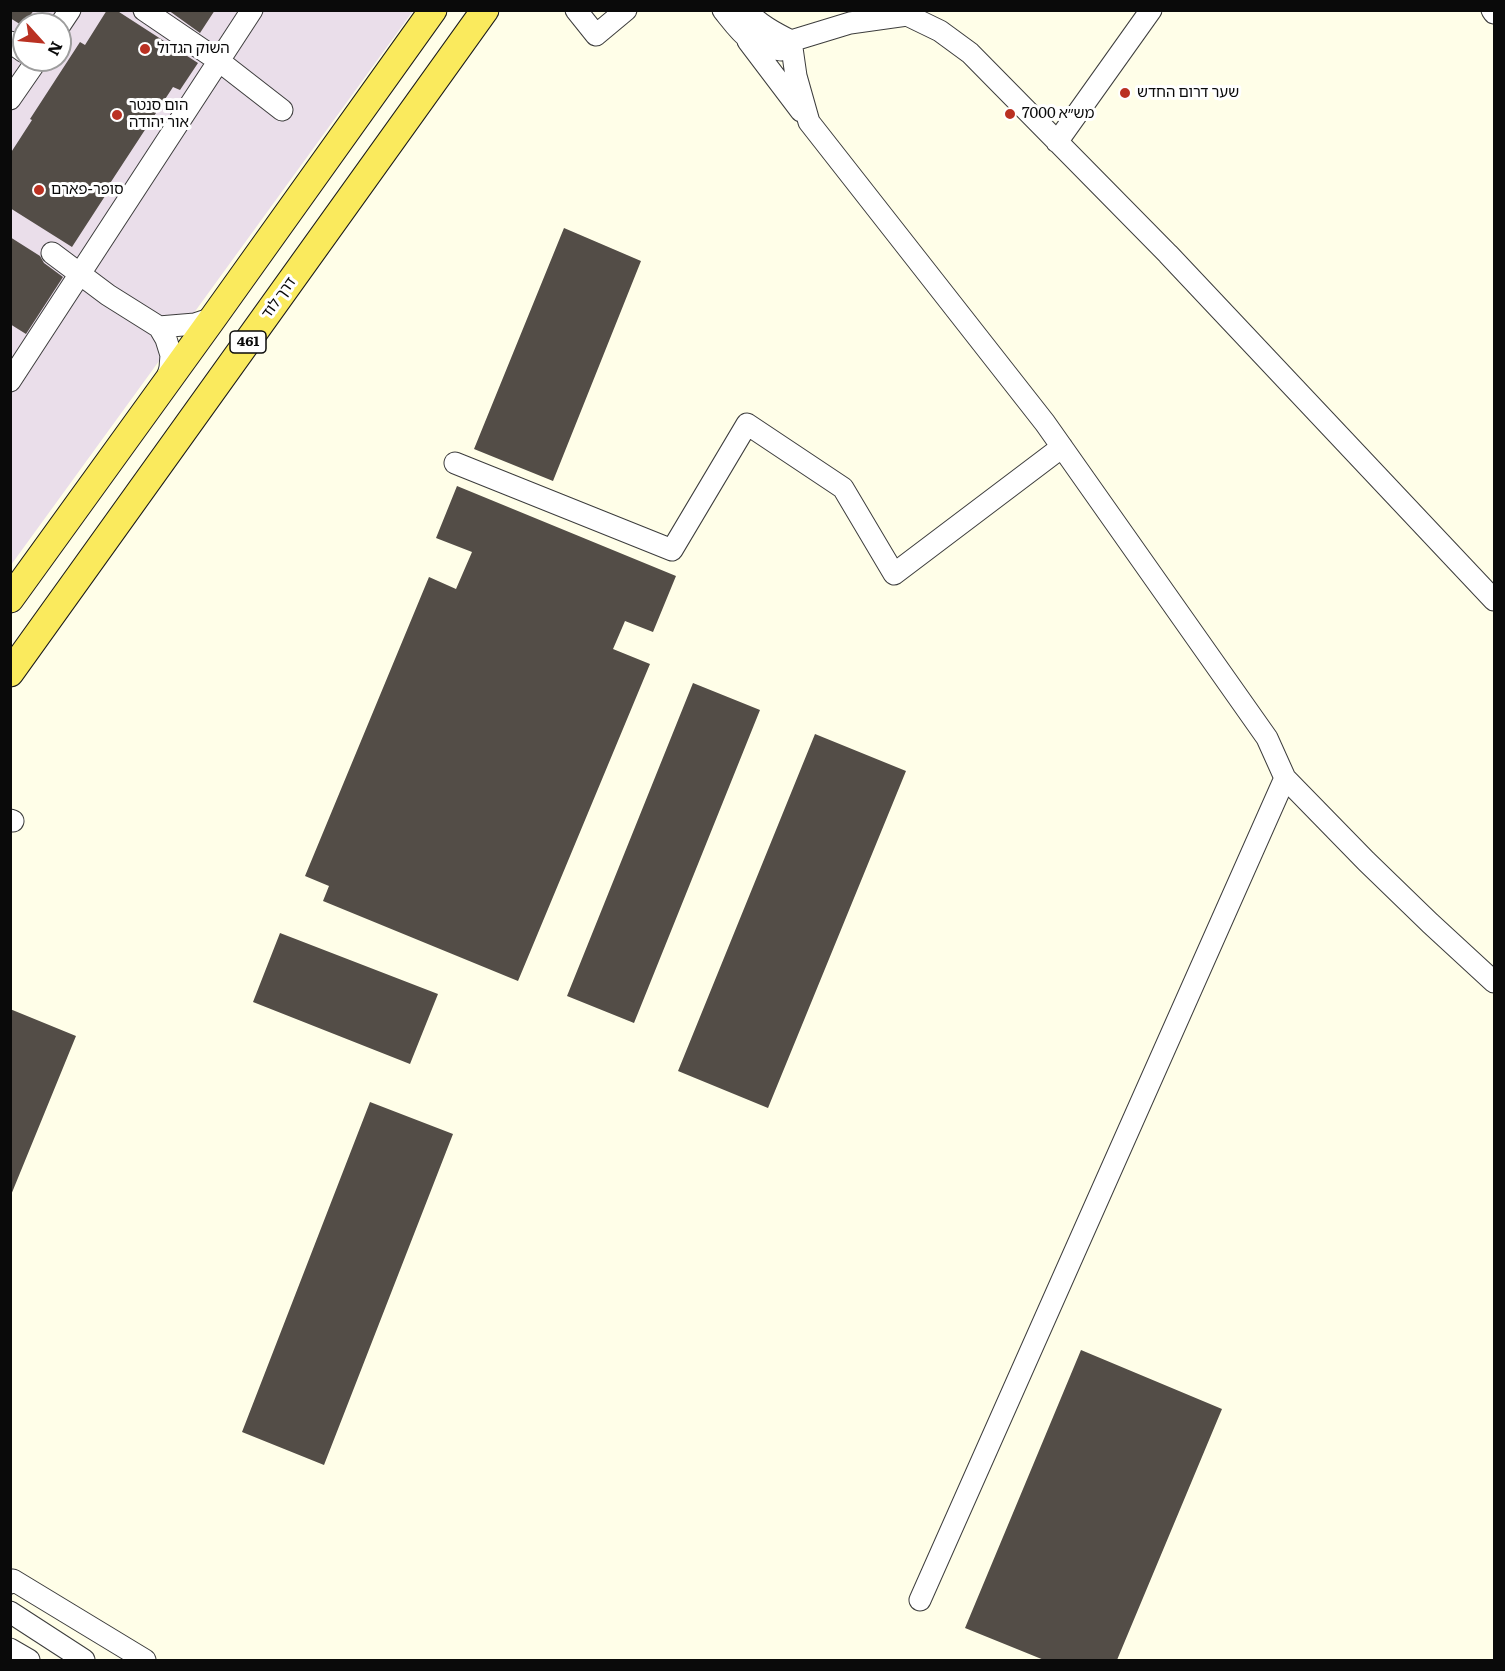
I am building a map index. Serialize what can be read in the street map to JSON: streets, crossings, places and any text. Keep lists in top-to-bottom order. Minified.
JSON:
{"streets":{"main road":["דרך לוד","461"]},"places":["השוק הגדול","שער דרום החדש","מש״א 7000","הום סנטר אור יהודה","סופר-פארם"],"north":"bottom right"}
